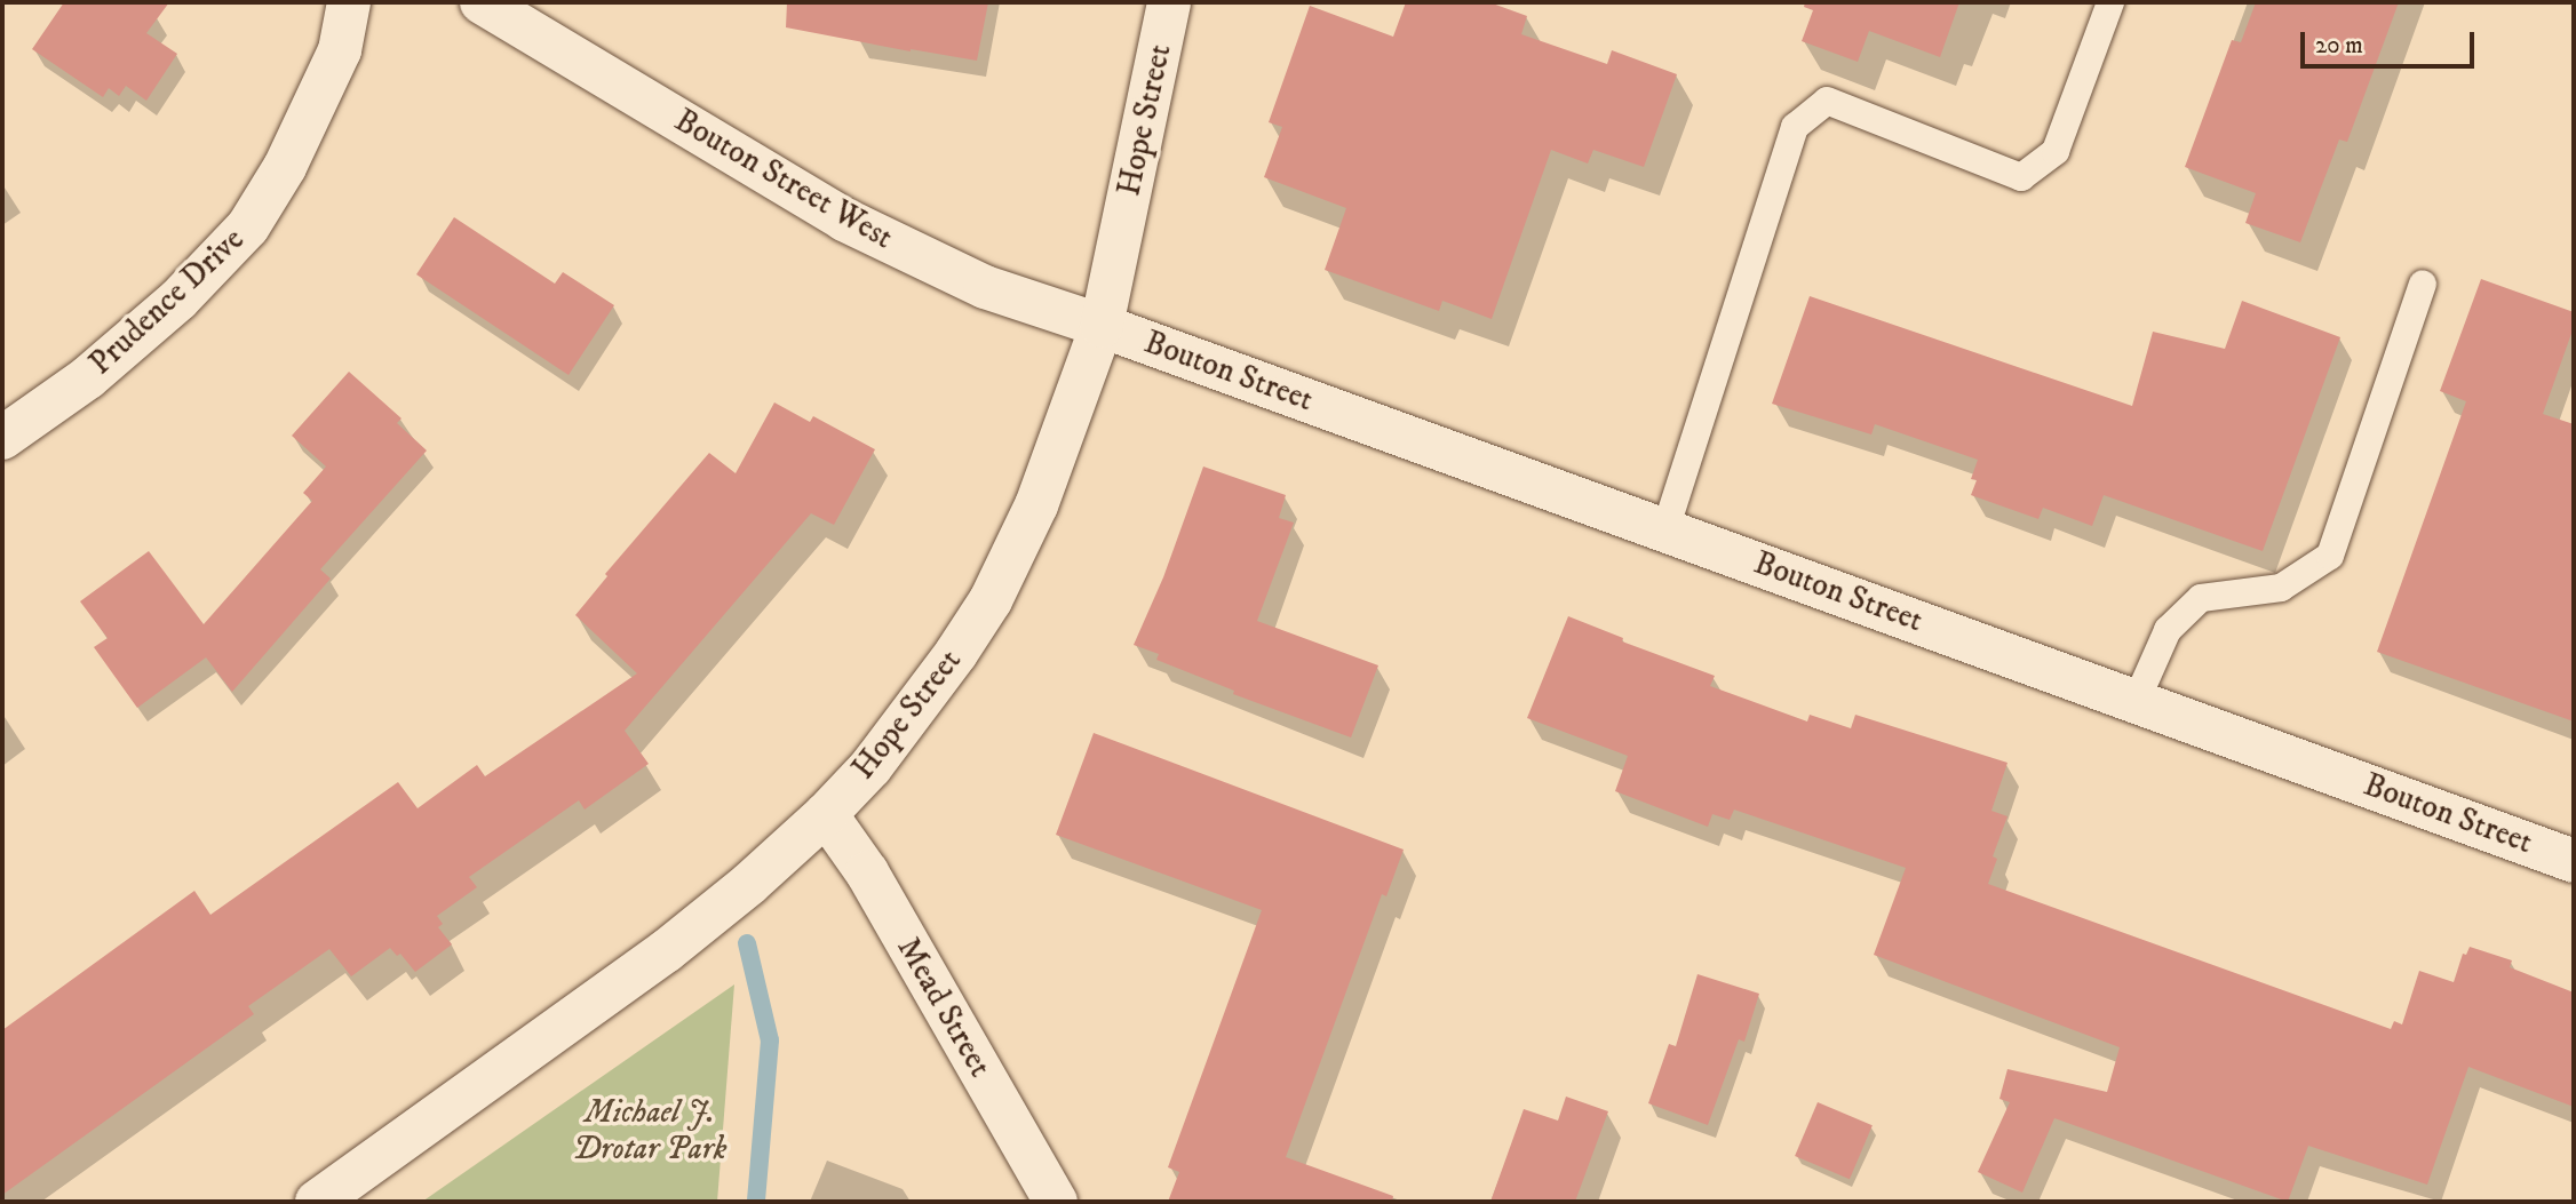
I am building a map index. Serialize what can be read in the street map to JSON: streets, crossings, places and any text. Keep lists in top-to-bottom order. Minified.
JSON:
{"streets":{"street":["Hope Street","Bouton Street West","Prudence Drive","Bouton Street","Mead Street"]},"crossings":[["Hope Street","Bouton Street West"],["Hope Street","Bouton Street"],["Hope Street","Mead Street"],["Bouton Street West","Bouton Street"]],"parks":["Michael J. Drotar Park"],"scale_bar":"20 m"}
